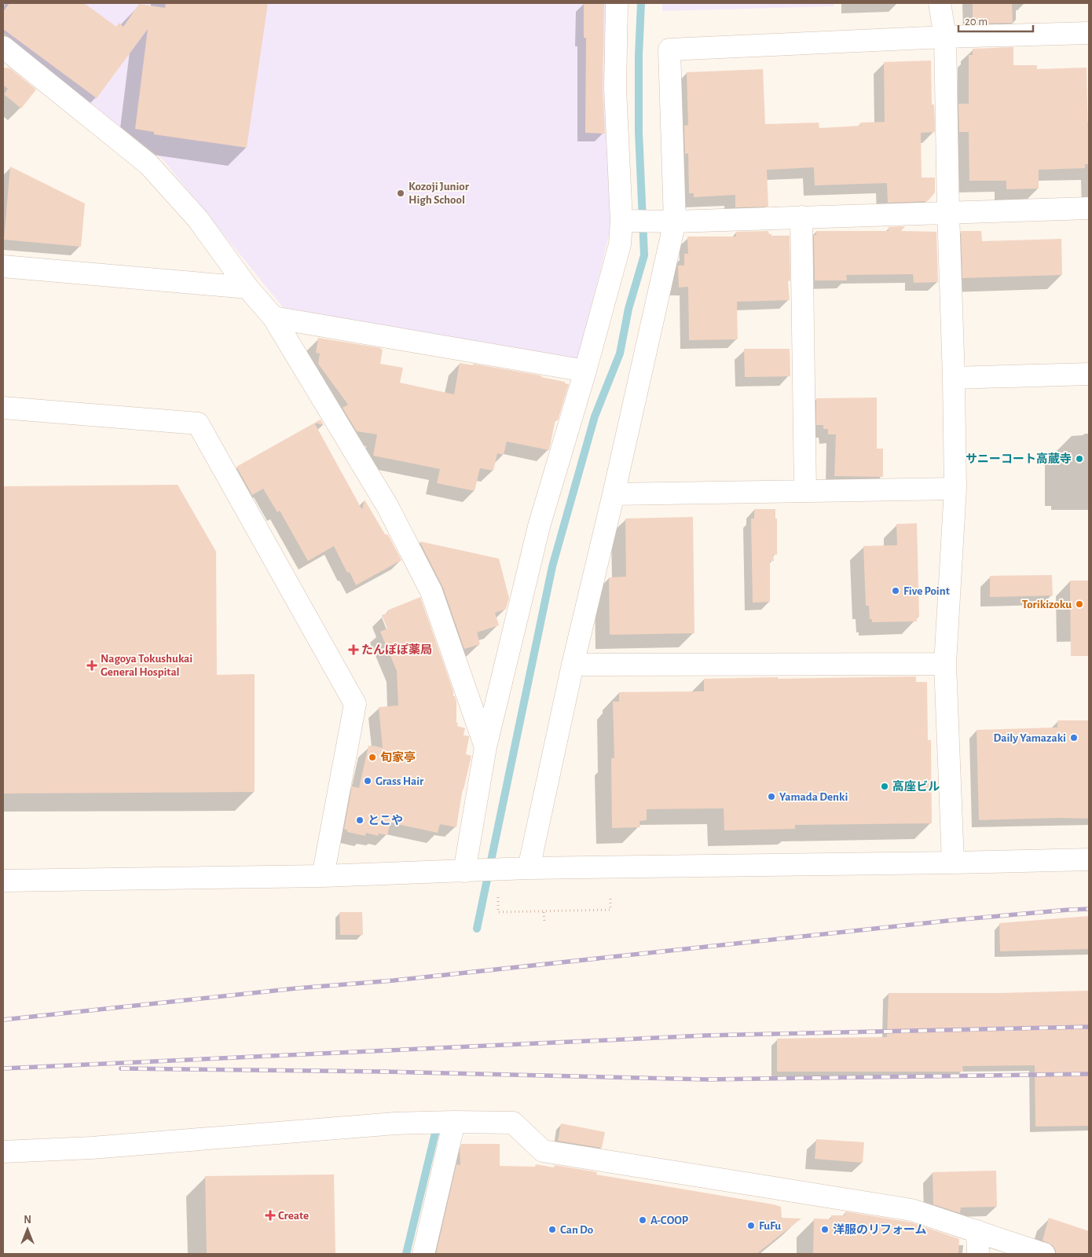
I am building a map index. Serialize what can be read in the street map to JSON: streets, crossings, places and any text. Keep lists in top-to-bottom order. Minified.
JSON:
{"places":{"other":["Kozoji Junior High School","サニーコート高蔵寺","Five Point","Torikizoku","Daily Yamazaki","旬家亭","Grass Hair","高座ビル","Yamada Denki","とこや","A-COOP","FuFu","Can Do","洋服のリフォーム"],"health":["たんぽぽ薬局","Nagoya Tokushukai General Hospital","Create"]},"scale_bar":"20 m","north":"top"}
